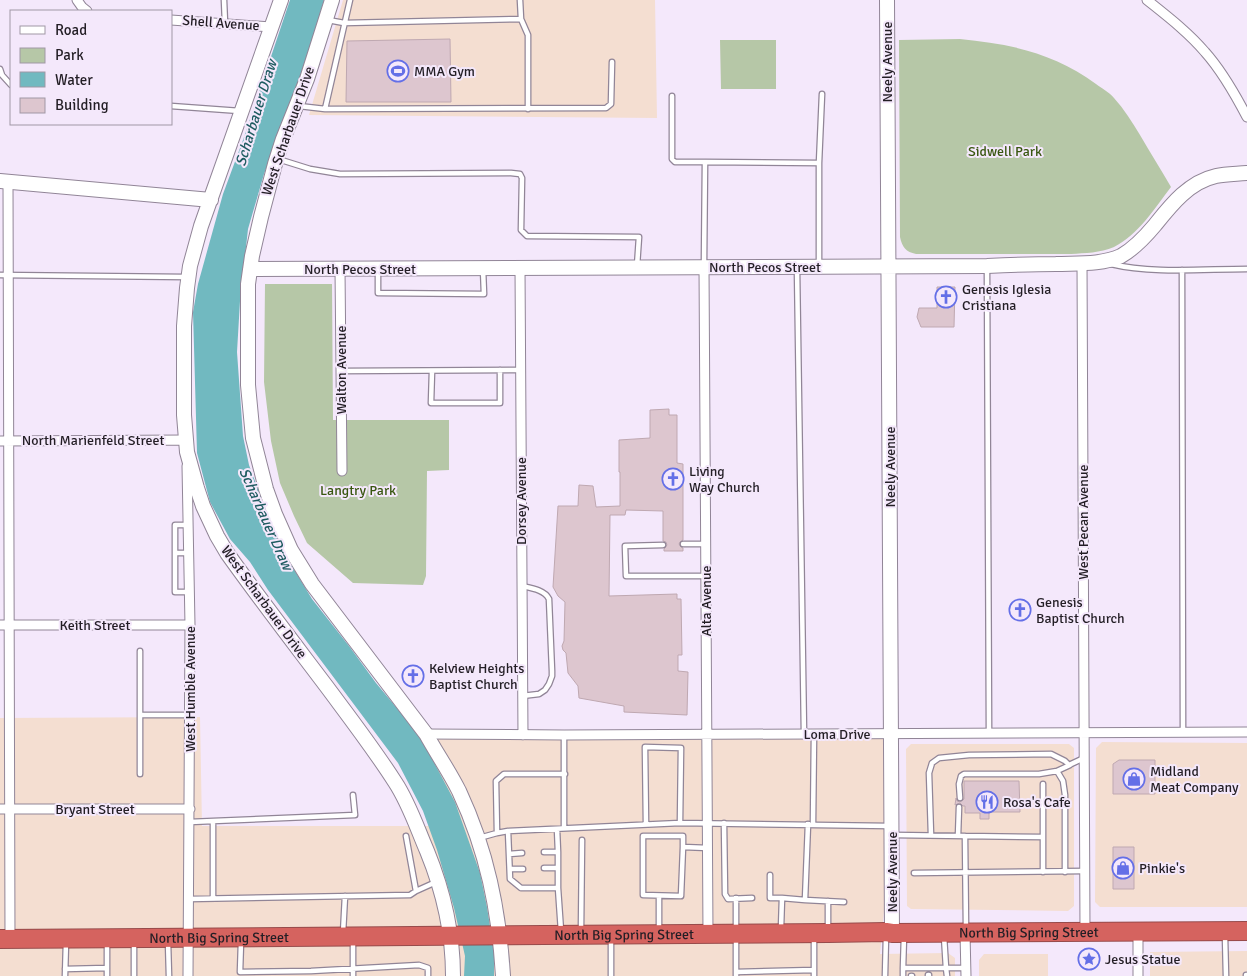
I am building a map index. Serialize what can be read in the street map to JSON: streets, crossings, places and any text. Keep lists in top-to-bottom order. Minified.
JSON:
{"streets":{"highway":["North Big Spring Street"],"street":["Shell Avenue","Neely Avenue","West Scharbauer Drive","North Pecos Street","Walton Avenue","North Marienfeld Street","Dorsey Avenue","West Pecan Avenue","Alta Avenue","Keith Street","West Humble Avenue","Loma Drive","Bryant Street"]},"crossings":[["Shell Avenue","West Scharbauer Drive"],["Neely Avenue","North Pecos Street"],["Neely Avenue","Loma Drive"],["Neely Avenue","North Big Spring Street"],["West Scharbauer Drive","North Pecos Street"],["West Scharbauer Drive","North Marienfeld Street"],["West Scharbauer Drive","West Humble Avenue"],["West Scharbauer Drive","Loma Drive"],["West Scharbauer Drive","North Big Spring Street"],["North Pecos Street","Walton Avenue"],["North Pecos Street","Dorsey Avenue"],["North Pecos Street","West Pecan Avenue"],["North Pecos Street","Alta Avenue"],["North Marienfeld Street","West Humble Avenue"],["Dorsey Avenue","Loma Drive"],["West Pecan Avenue","Loma Drive"],["West Pecan Avenue","North Big Spring Street"],["Alta Avenue","Loma Drive"],["Alta Avenue","North Big Spring Street"],["Keith Street","West Humble Avenue"],["West Humble Avenue","Bryant Street"],["West Humble Avenue","North Big Spring Street"]],"water":["Scharbauer Draw"],"parks":["Sidwell Park","Langtry Park"],"places":{"sports":["MMA Gym"],"church":["Genesis Iglesia Cristiana","Living Way Church","Genesis Baptist Church","Kelview Heights Baptist Church"],"shop":["Midland Meat Company","Pinkie's"],"restaurant":["Rosa's Cafe"],"place":["Jesus Statue"]},"legend":["Road","Park","Water","Building"]}
